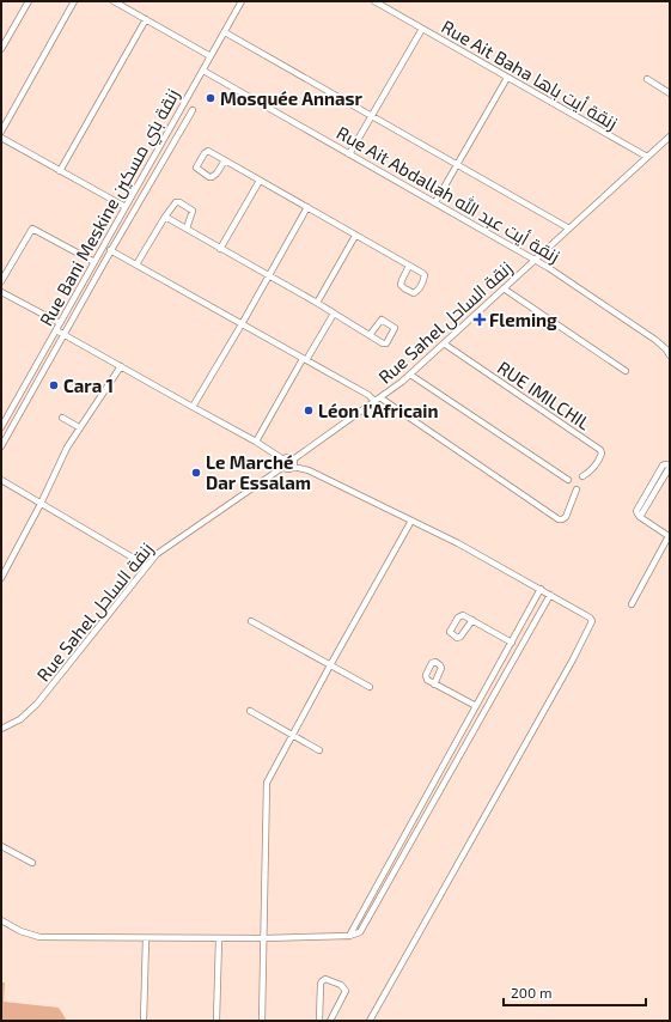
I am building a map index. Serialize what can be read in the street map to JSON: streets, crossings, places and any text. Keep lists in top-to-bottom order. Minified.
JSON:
{"streets":{"street":["Rue Ait Baha زنقة أيت باها","Rue Ait Abdallah زنقة أيت عبد الله","Rue Bani Meskine زنقة بني مسكين","Rue Sahel زنقة الساحل","RUE IMILCHIL"]},"crossings":[["Rue Ait Baha زنقة أيت باها","Rue Sahel زنقة الساحل"],["Rue Ait Abdallah زنقة أيت عبد الله","Rue Bani Meskine زنقة بني مسكين"],["Rue Ait Abdallah زنقة أيت عبد الله","Rue Sahel زنقة الساحل"],["Rue Sahel زنقة الساحل","RUE IMILCHIL"]],"places":{"other":["Mosquée Annasr","Cara 1","Léon l'Africain","Le Marché Dar Essalam"],"health":["Fleming"]},"scale_bar":"200 m"}
